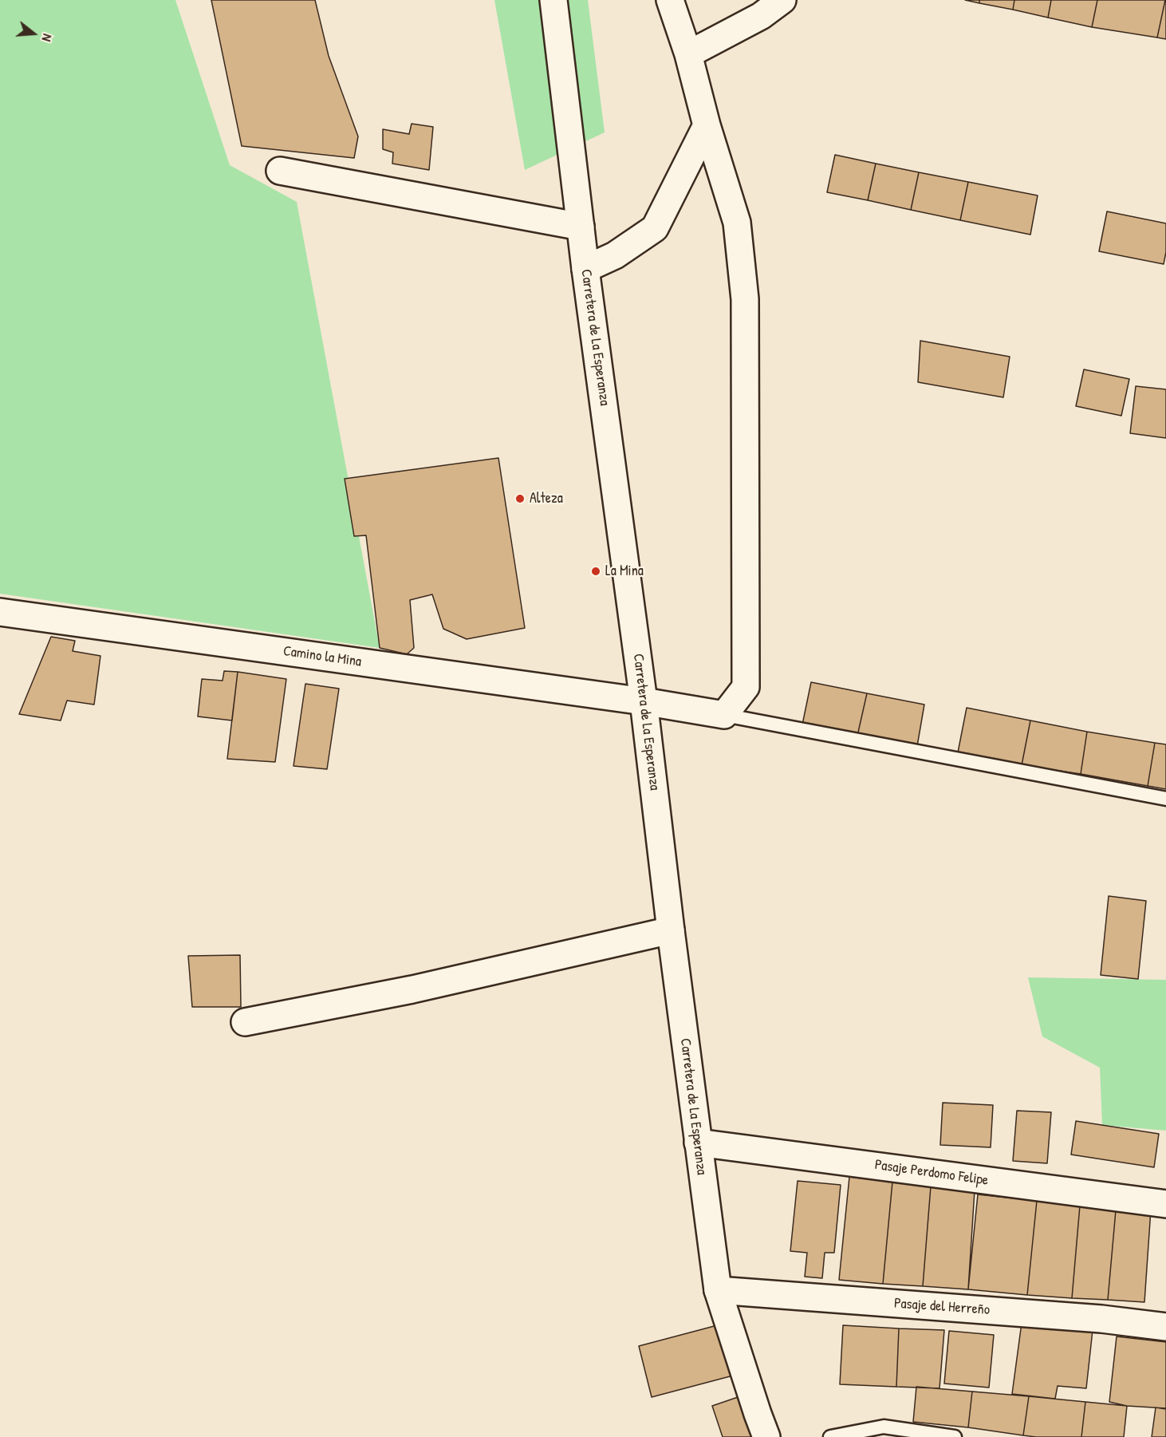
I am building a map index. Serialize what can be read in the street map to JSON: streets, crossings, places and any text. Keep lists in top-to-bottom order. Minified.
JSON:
{"streets":{"street":["Carretera de La Esperanza","Camino la Mina","Pasaje Perdomo Felipe","Pasaje del Herreño"]},"crossings":[["Carretera de La Esperanza","Camino la Mina"],["Carretera de La Esperanza","Pasaje Perdomo Felipe"],["Carretera de La Esperanza","Pasaje del Herreño"]],"places":["Alteza","La Mina"],"north":"right"}
